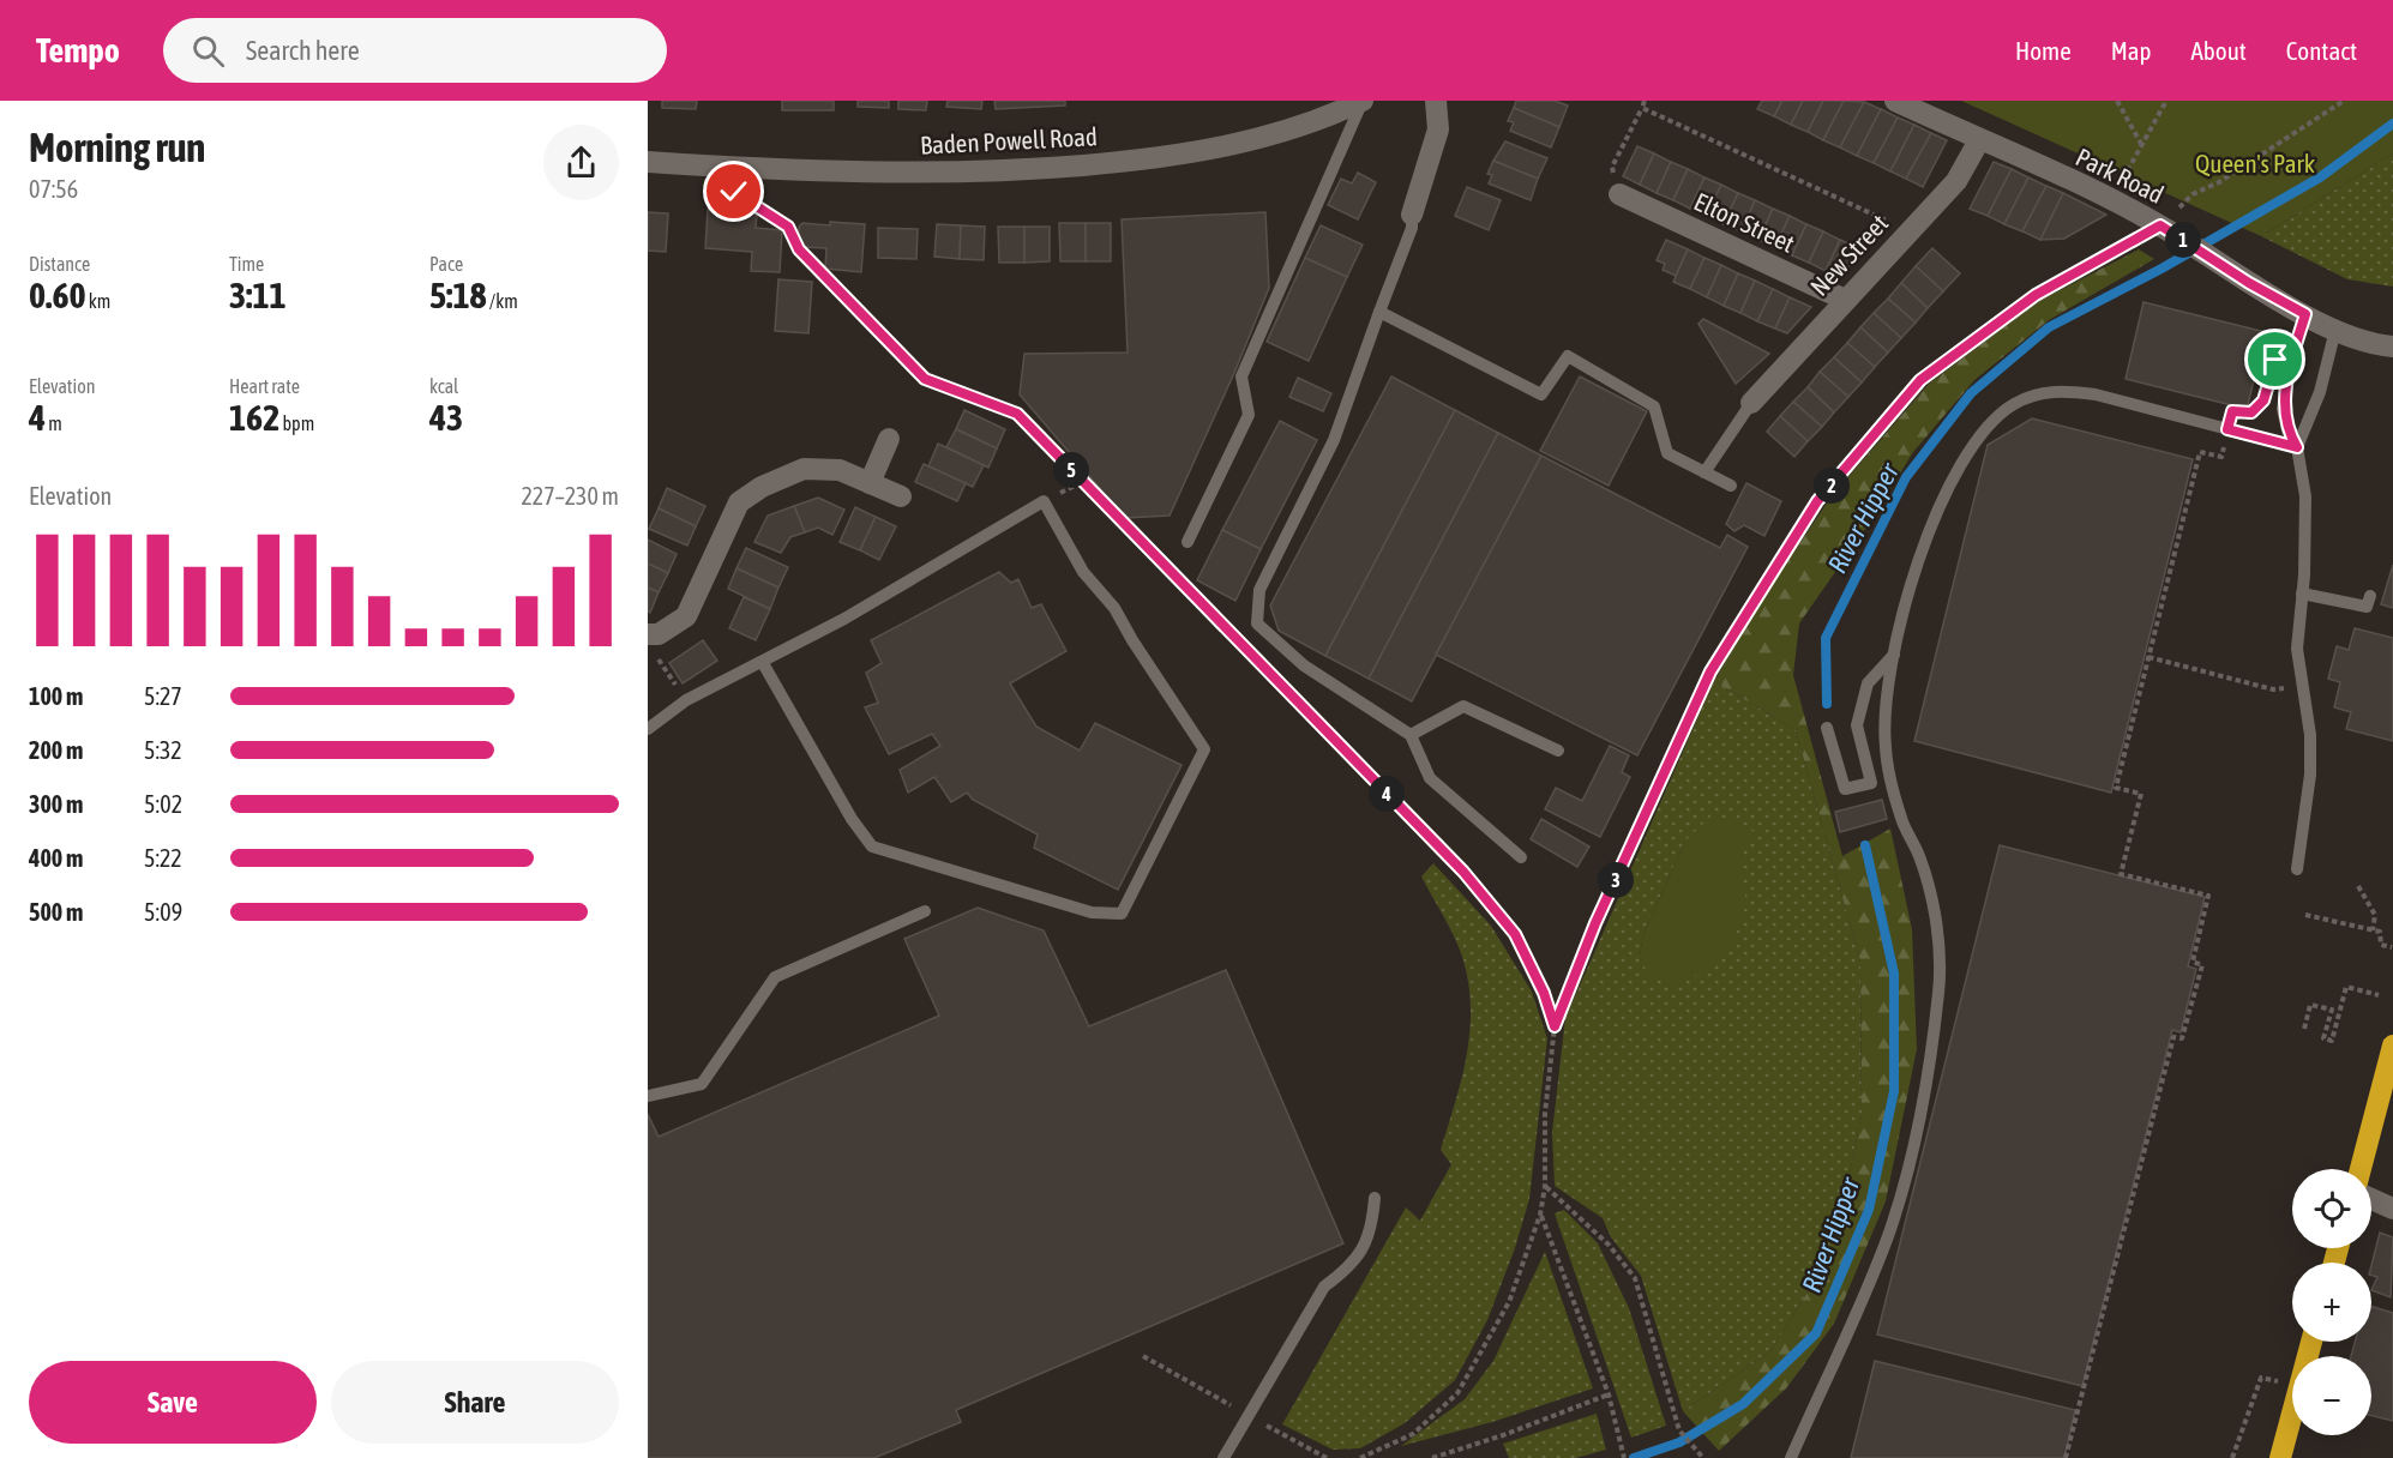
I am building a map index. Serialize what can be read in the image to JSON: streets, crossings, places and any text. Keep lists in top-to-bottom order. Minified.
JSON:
{"streets":{"street":["Baden Powell Road","Park Road","Elton Street","New Street"]},"crossings":[["Park Road","New Street"],["Elton Street","New Street"]],"water":["River Hipper"],"parks":["Queen's Park"],"page":{"header":"Tempo","search":"Search here","nav":["Home","Map","About","Contact"],"heading":["Morning run","07:56"],"pins":["1","5","2","4","3"],"stats":[["Distance","0.60 km"],["Time","3:11"],["Pace","5:18 /km"],["Elevation","4 m"],["Heart rate","162 bpm"],["kcal","43"]],"chart":["Elevation","227–230 m"],"list":[{"name":"100 m","note":"5:27"},{"name":"200 m","note":"5:32"},{"name":"300 m","note":"5:02"},{"name":"400 m","note":"5:22"},{"name":"500 m","note":"5:09"}],"map_buttons":["+","−"],"buttons":["Save","Share"]}}
